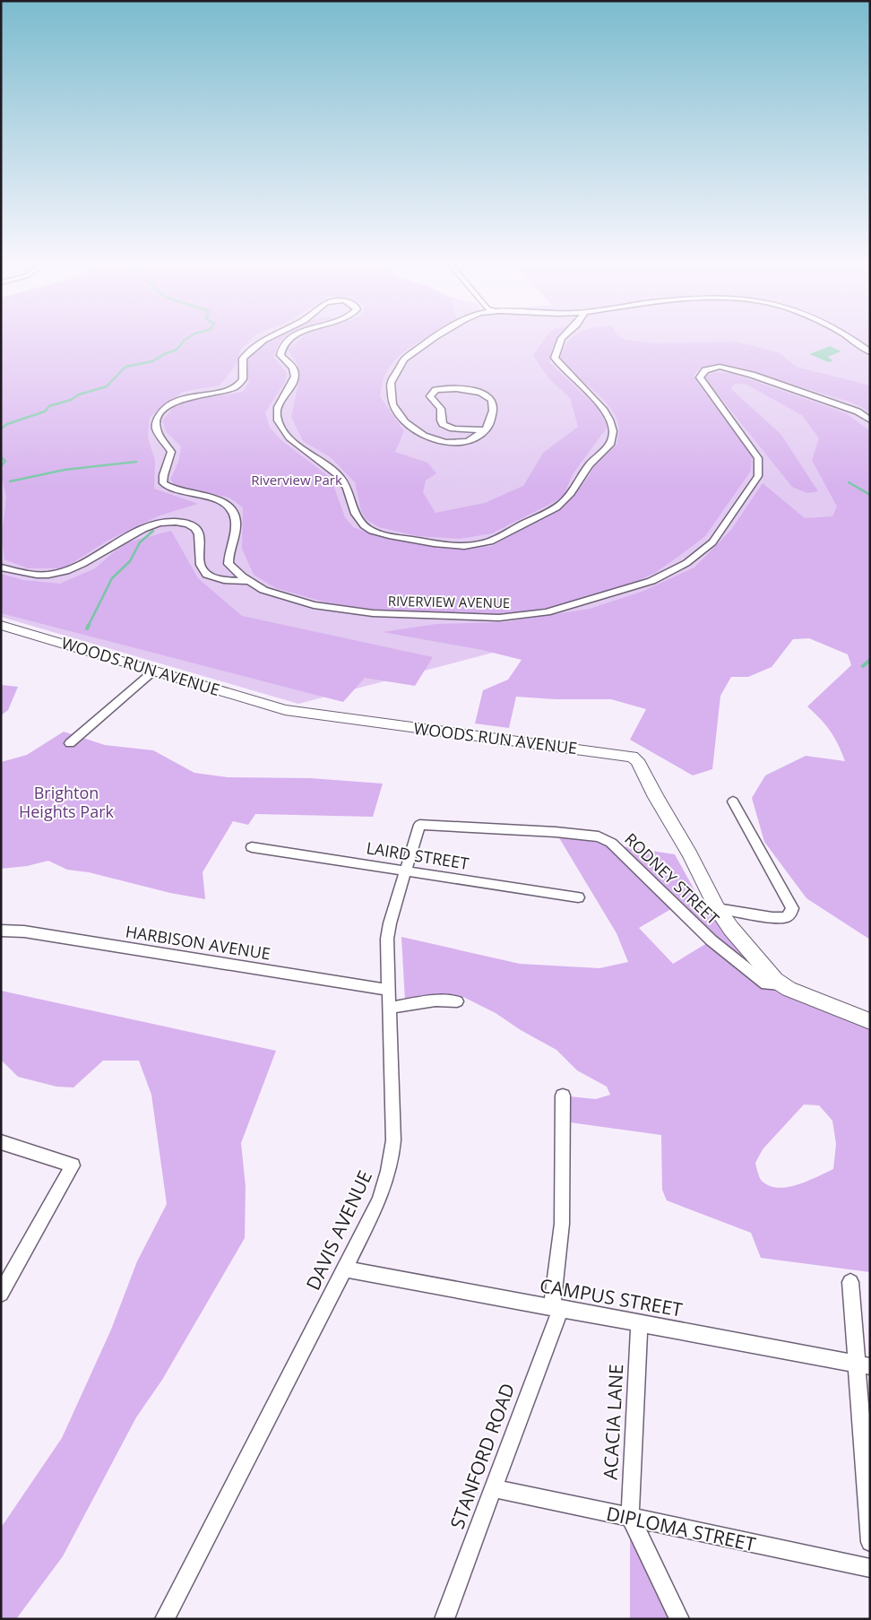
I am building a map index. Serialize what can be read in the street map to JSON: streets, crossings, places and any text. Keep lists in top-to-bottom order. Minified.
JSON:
{"streets":{"street":["RIVERVIEW AVENUE","WOODS RUN AVENUE","LAIRD STREET","RODNEY STREET","HARBISON AVENUE","DAVIS AVENUE","CAMPUS STREET","ACACIA LANE","STANFORD ROAD","DIPLOMA STREET"]},"crossings":[["WOODS RUN AVENUE","RODNEY STREET"],["LAIRD STREET","DAVIS AVENUE"],["RODNEY STREET","DAVIS AVENUE"],["HARBISON AVENUE","DAVIS AVENUE"],["DAVIS AVENUE","CAMPUS STREET"],["CAMPUS STREET","ACACIA LANE"],["CAMPUS STREET","STANFORD ROAD"],["ACACIA LANE","DIPLOMA STREET"],["STANFORD ROAD","DIPLOMA STREET"]],"parks":["Riverview Park","Brighton Heights Park"]}
